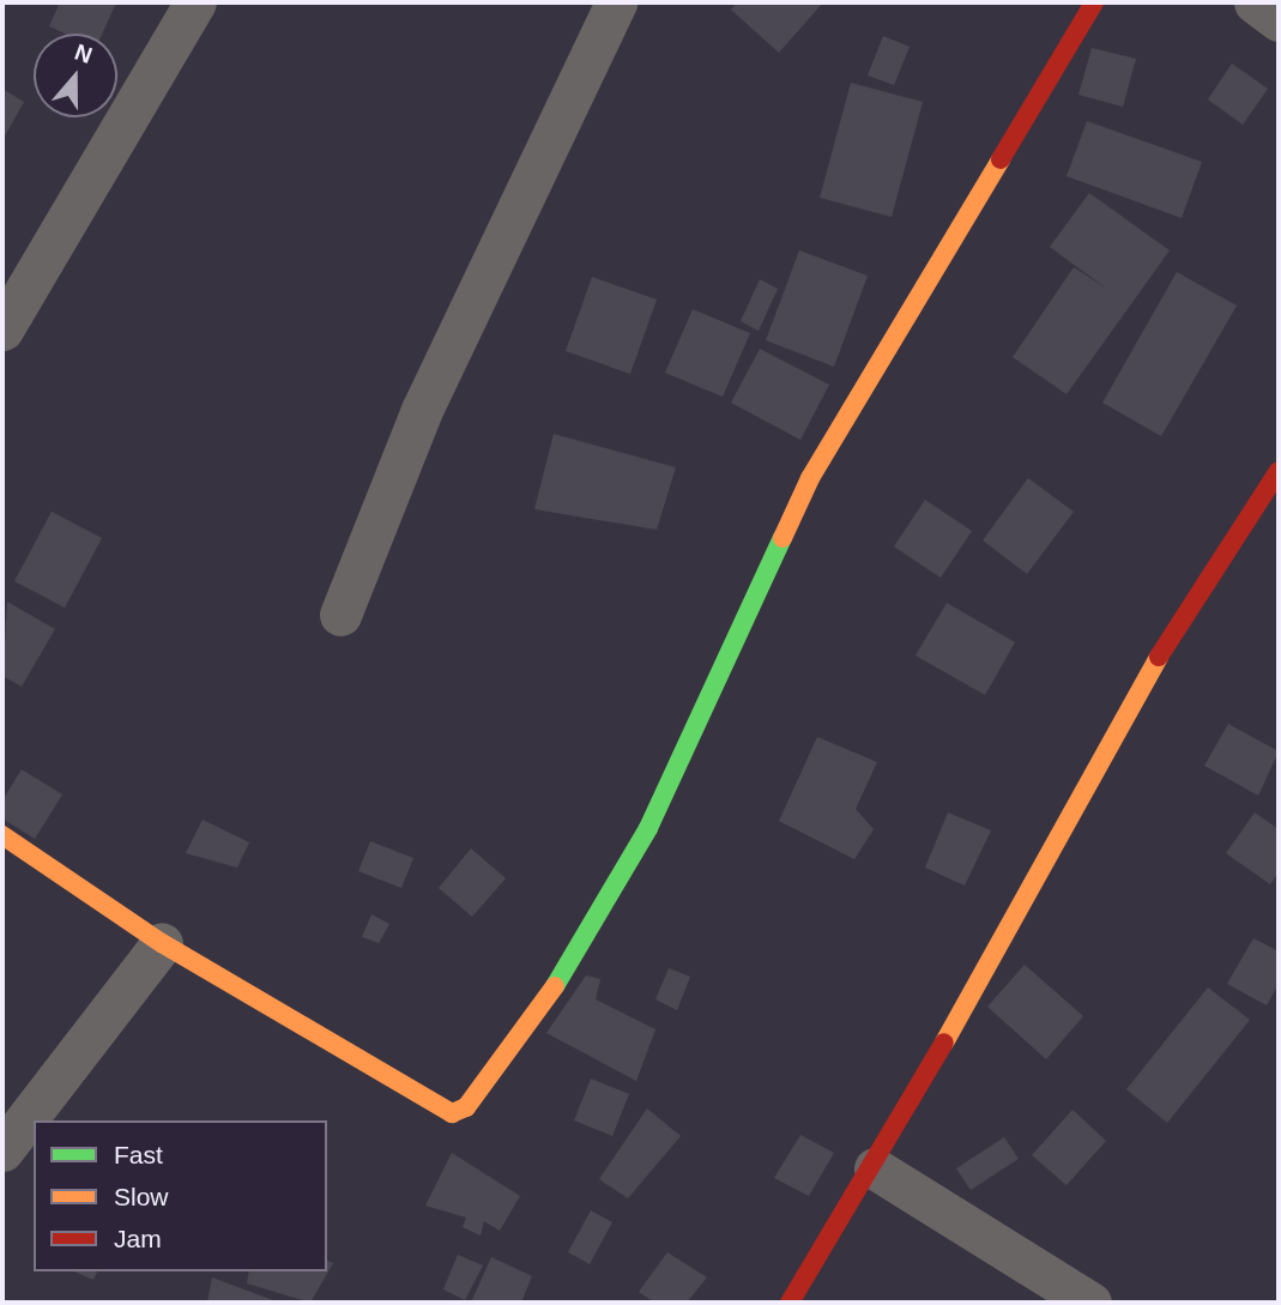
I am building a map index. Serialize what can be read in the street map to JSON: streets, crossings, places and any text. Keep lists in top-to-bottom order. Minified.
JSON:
{"legend":["Fast","Slow","Jam"],"north":"top"}
